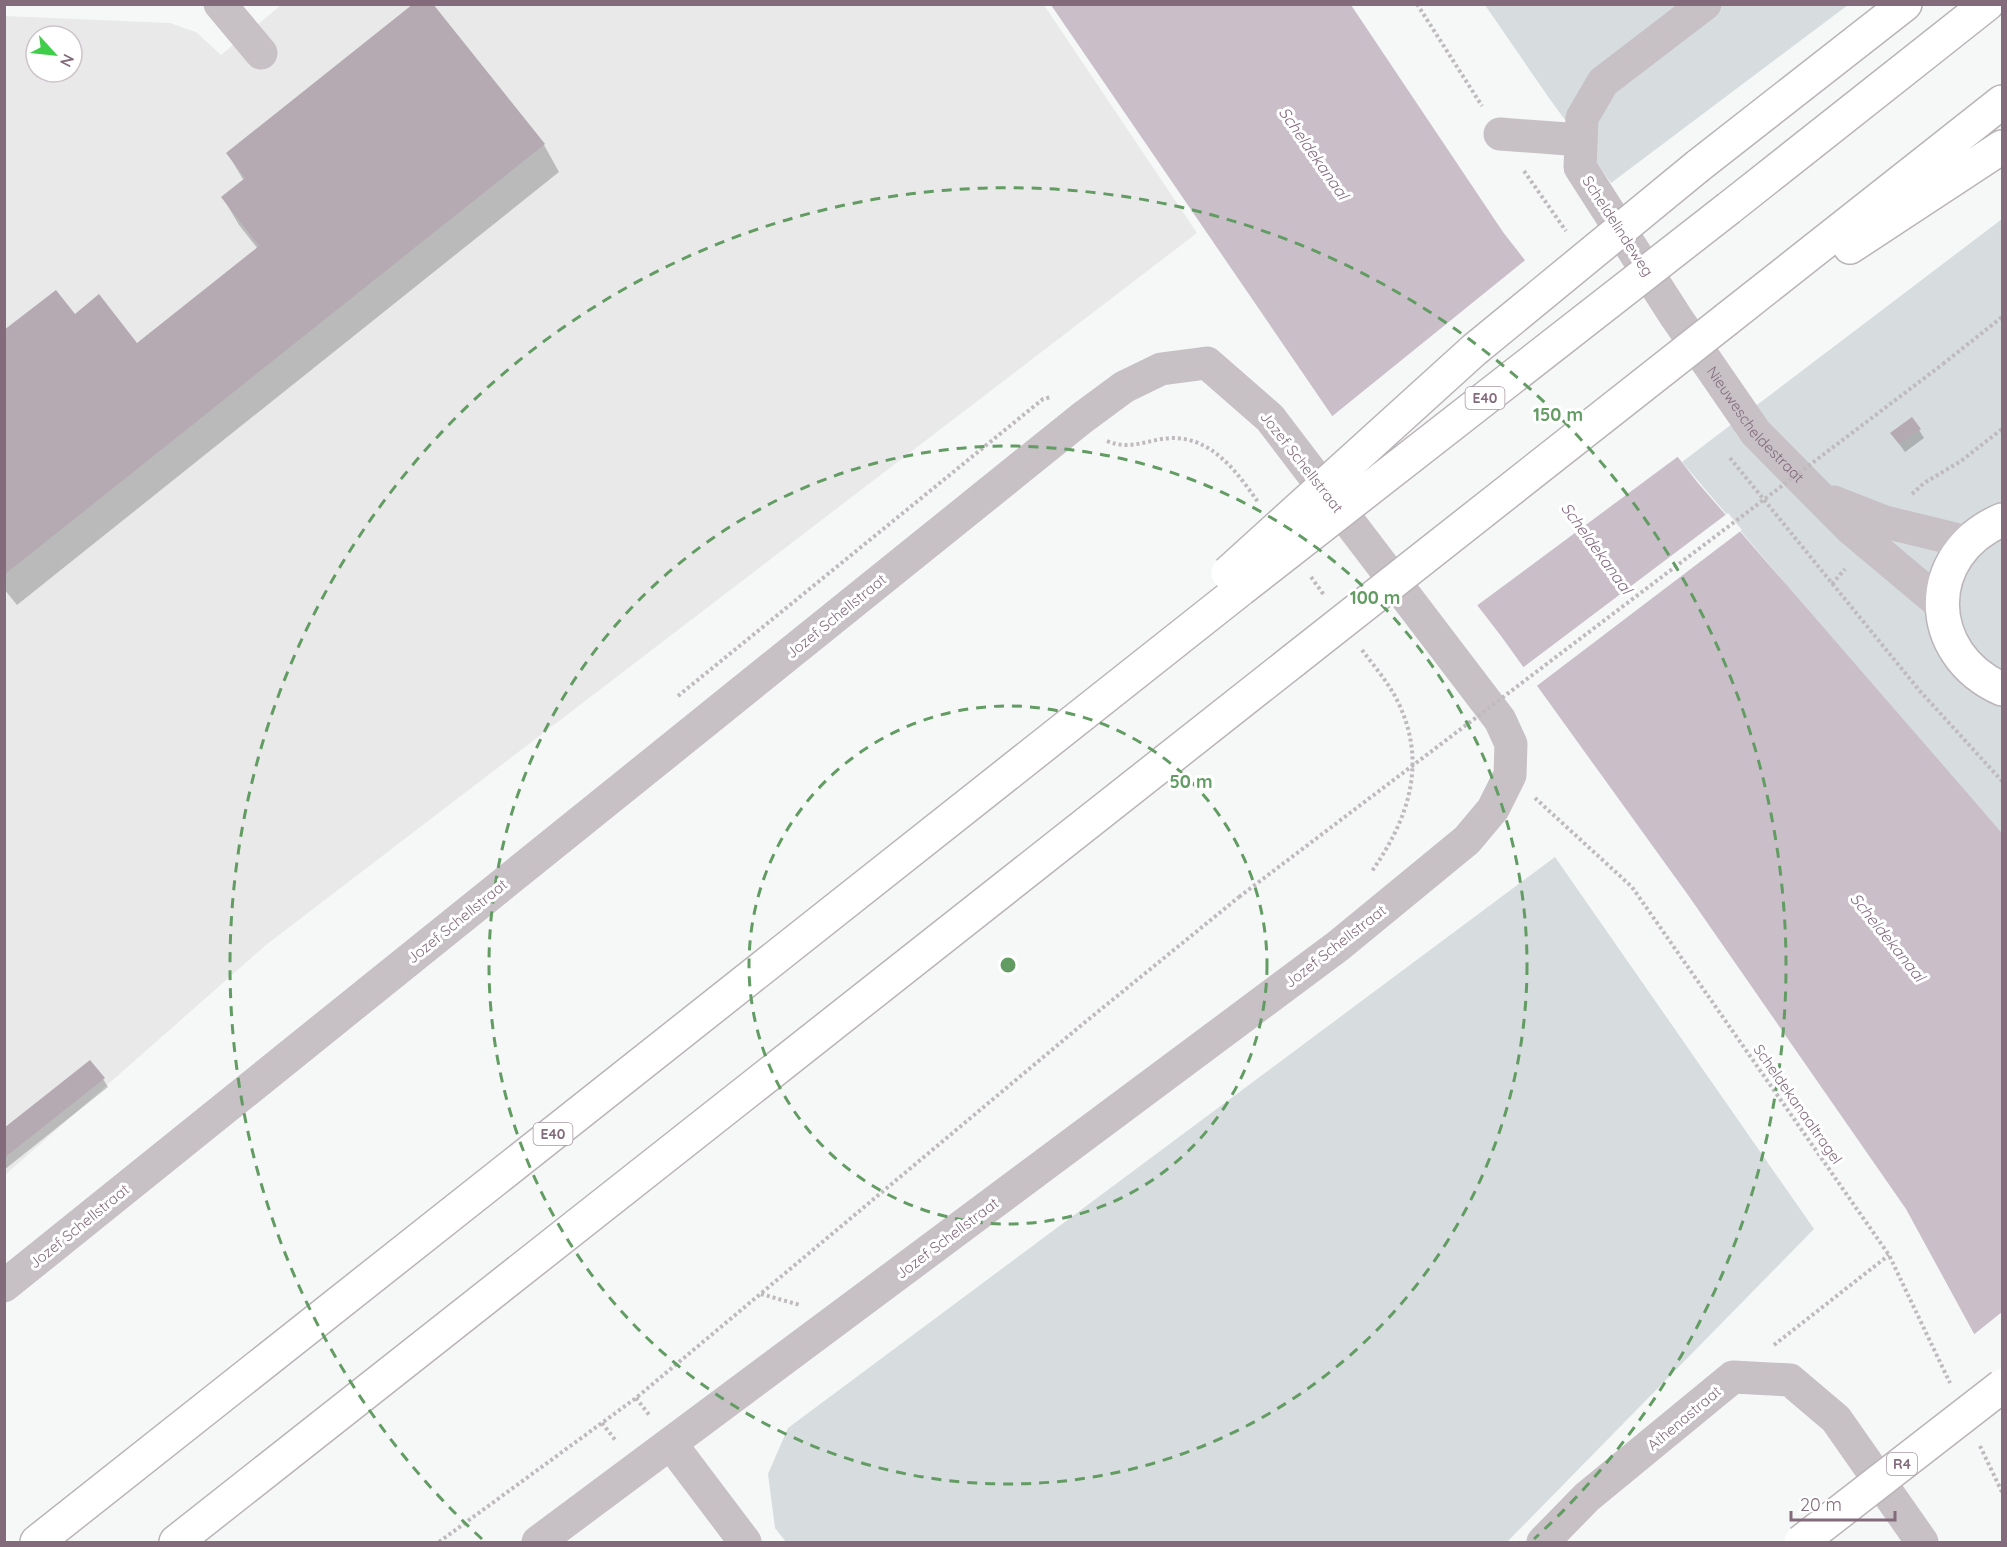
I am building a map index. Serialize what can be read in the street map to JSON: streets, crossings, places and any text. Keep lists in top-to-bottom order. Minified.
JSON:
{"streets":{"main road":["E40","R4"],"street":["Scheldelindeweg","Nieuwescheldestraat","Jozef Schellstraat","Athenastraat"],"path":["Scheldekanaaltragel"]},"crossings":[["Scheldelindeweg","Nieuwescheldestraat"],["Jozef Schellstraat","Scheldekanaaltragel"]],"water":["Scheldekanaal"],"scale_bar":"20 m","north":"bottom right","rings":["150 m","100 m","50 m"]}
